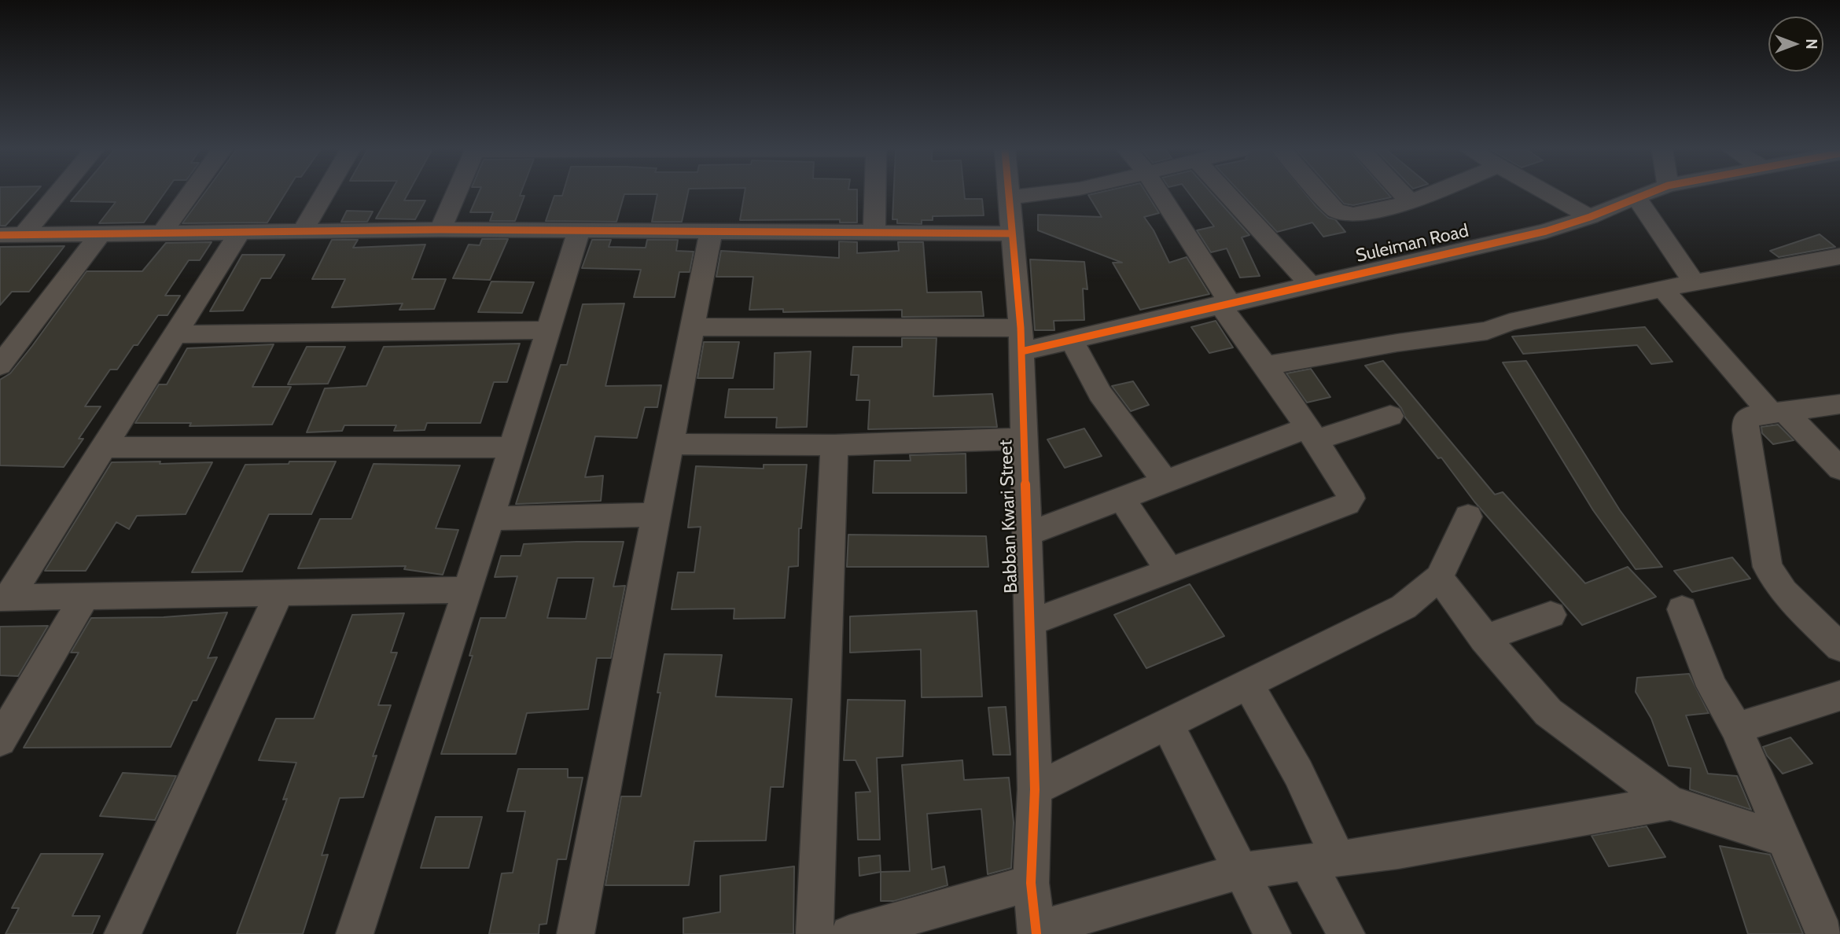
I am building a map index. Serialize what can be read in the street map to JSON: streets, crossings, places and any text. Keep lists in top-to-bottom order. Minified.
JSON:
{"streets":{"street":["Suleiman Road","Babban Kwari Street"]},"crossings":[["Suleiman Road","Babban Kwari Street"]],"north":"right"}
